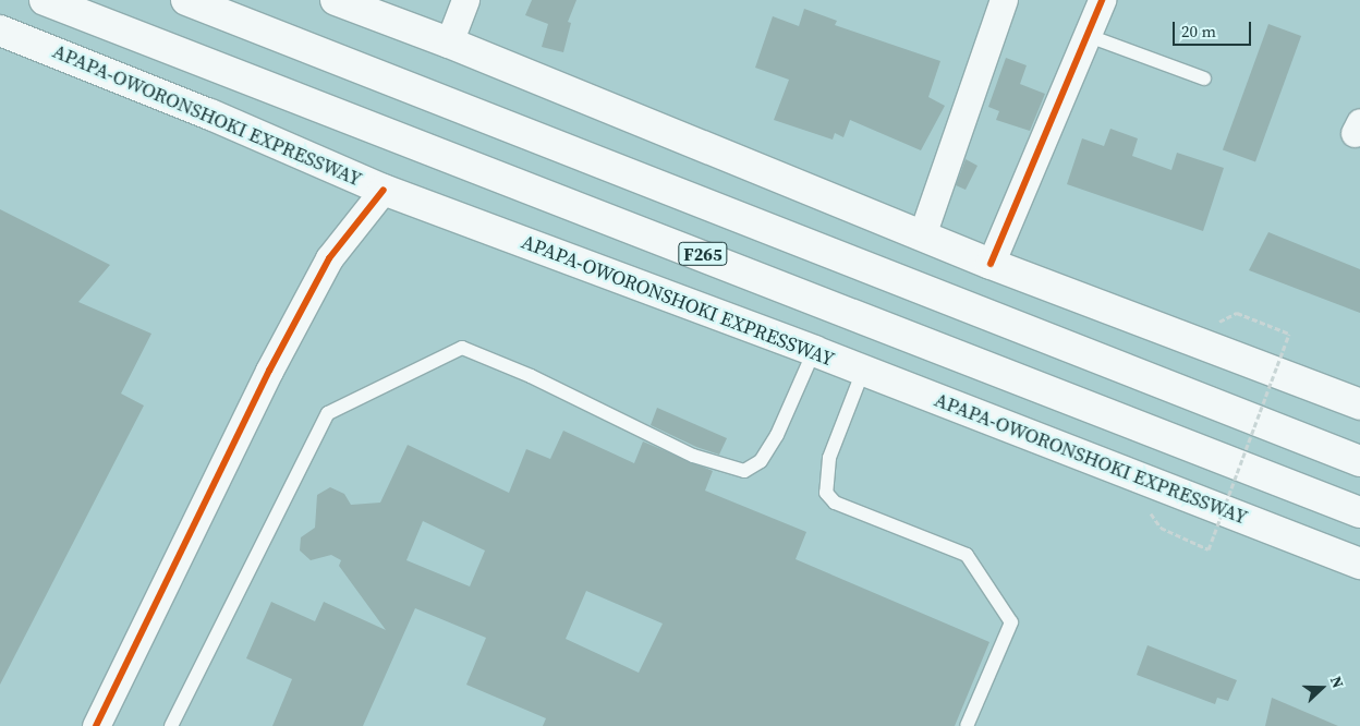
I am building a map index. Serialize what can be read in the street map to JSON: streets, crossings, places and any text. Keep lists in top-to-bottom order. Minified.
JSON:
{"streets":{"main road":["APAPA-OWORONSHOKI EXPRESSWAY","F265"]},"scale_bar":"20 m","north":"right"}
